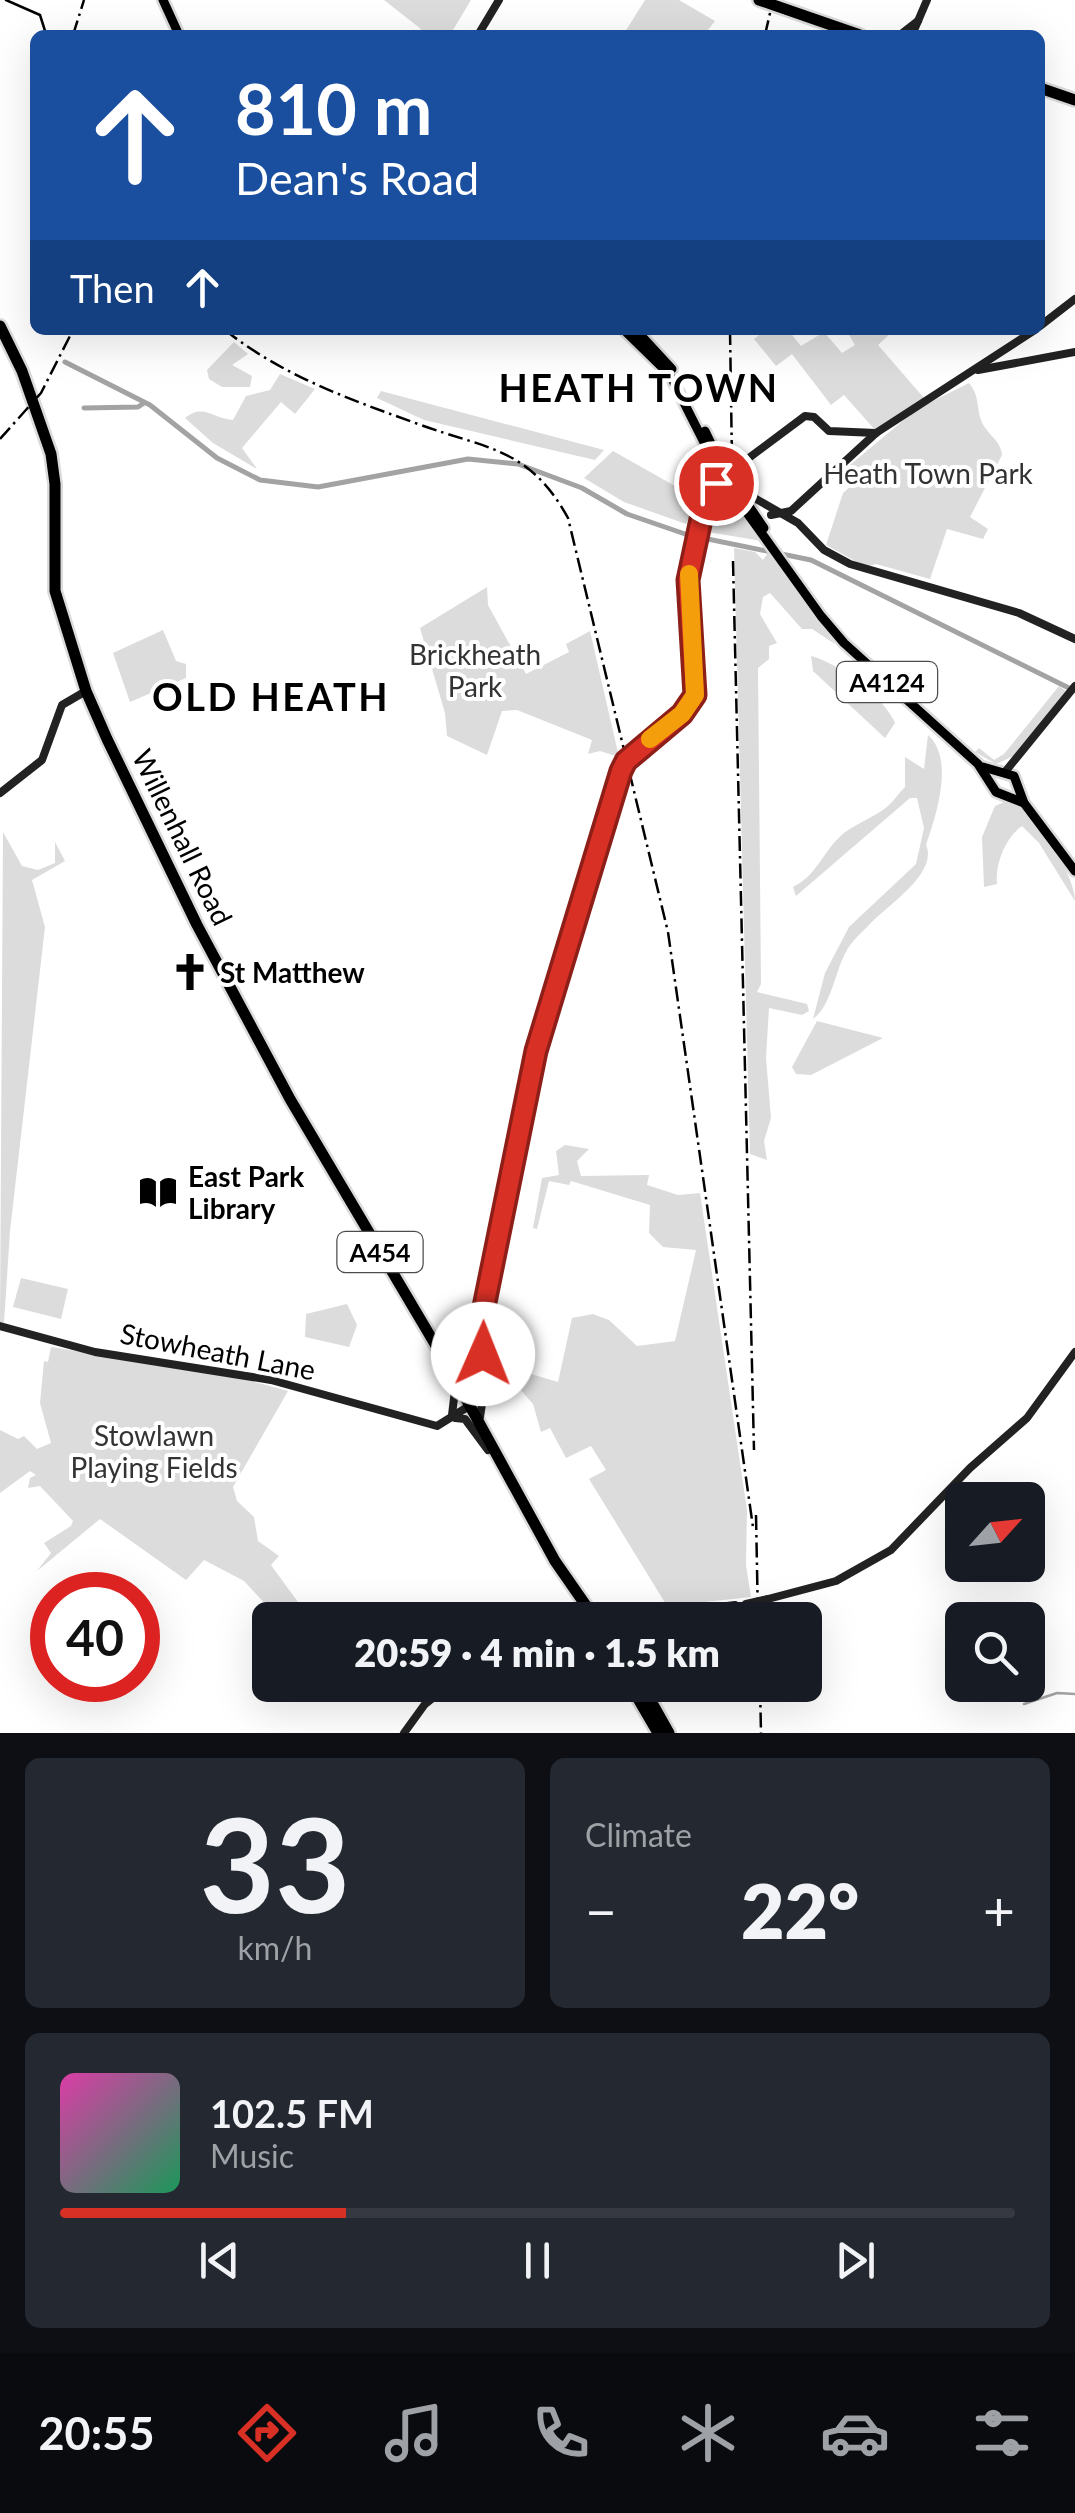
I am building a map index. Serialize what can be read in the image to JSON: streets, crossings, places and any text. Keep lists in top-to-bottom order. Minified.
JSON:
{"streets":{"highway":["Willenhall Road","A454"],"main road":["A4124"],"street":["Stowheath Lane"]},"crossings":[["Willenhall Road","Stowheath Lane"]],"districts":["HEATH TOWN","OLD HEATH"],"parks":["Heath Town Park","Brickheath Park","Stowlawn Playing Fields"],"places":{"church":["St Matthew"],"library":["East Park Library"]},"north":"top right","page":{"turn":["810 m","Dean's Road"],"then":"Then","limit":"40","trip":"20:59 · 4 min · 1.5 km","tile":[["33","km/h"],"Climate"],"heat":["−","22°","+"],"song":["102.5 FM","Music"],"tabs":"20:55"}}
